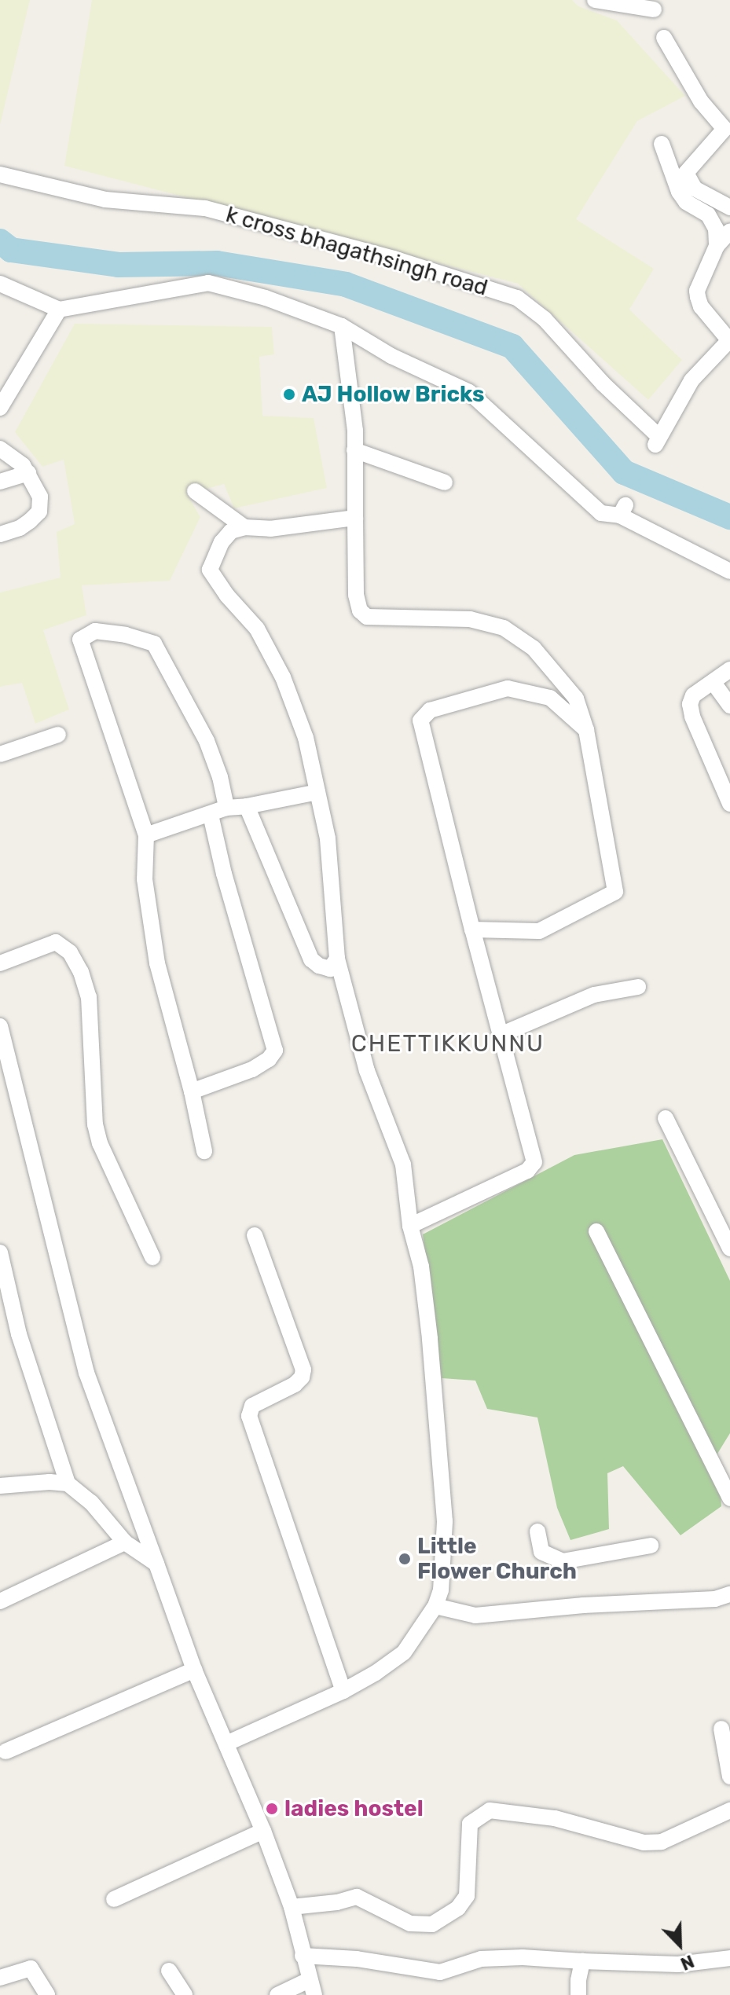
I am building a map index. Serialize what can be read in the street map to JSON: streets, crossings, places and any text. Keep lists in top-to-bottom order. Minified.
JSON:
{"streets":{"street":["k cross bhagathsingh road"]},"districts":["CHETTIKKUNNU"],"places":["AJ Hollow Bricks","Little Flower Church","ladies hostel"],"north":"bottom right"}
